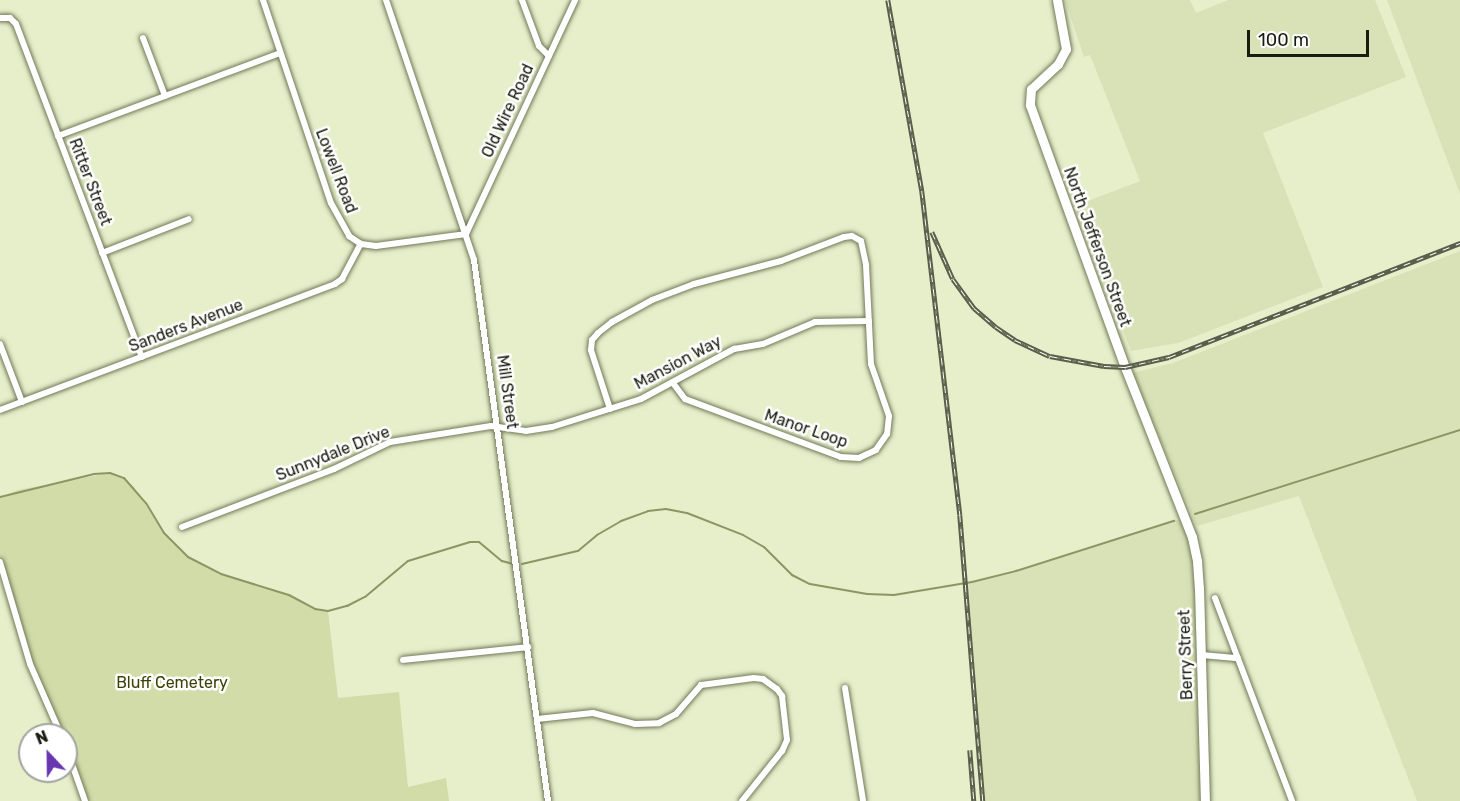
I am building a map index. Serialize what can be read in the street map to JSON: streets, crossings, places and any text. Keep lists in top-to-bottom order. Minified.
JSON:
{"streets":{"street":["Old Wire Road","Lowell Road","Ritter Street","North Jefferson Street","Sanders Avenue","Mansion Way","Mill Street","Manor Loop","Sunnydale Drive","Berry Street"]},"crossings":[["Old Wire Road","Mill Street"],["Lowell Road","Sanders Avenue"],["Ritter Street","Sanders Avenue"],["North Jefferson Street","Berry Street"],["Mansion Way","Mill Street"],["Mansion Way","Manor Loop"],["Mansion Way","Sunnydale Drive"],["Mill Street","Sunnydale Drive"]],"parks":["Bluff Cemetery"],"scale_bar":"100 m","north":"top"}
